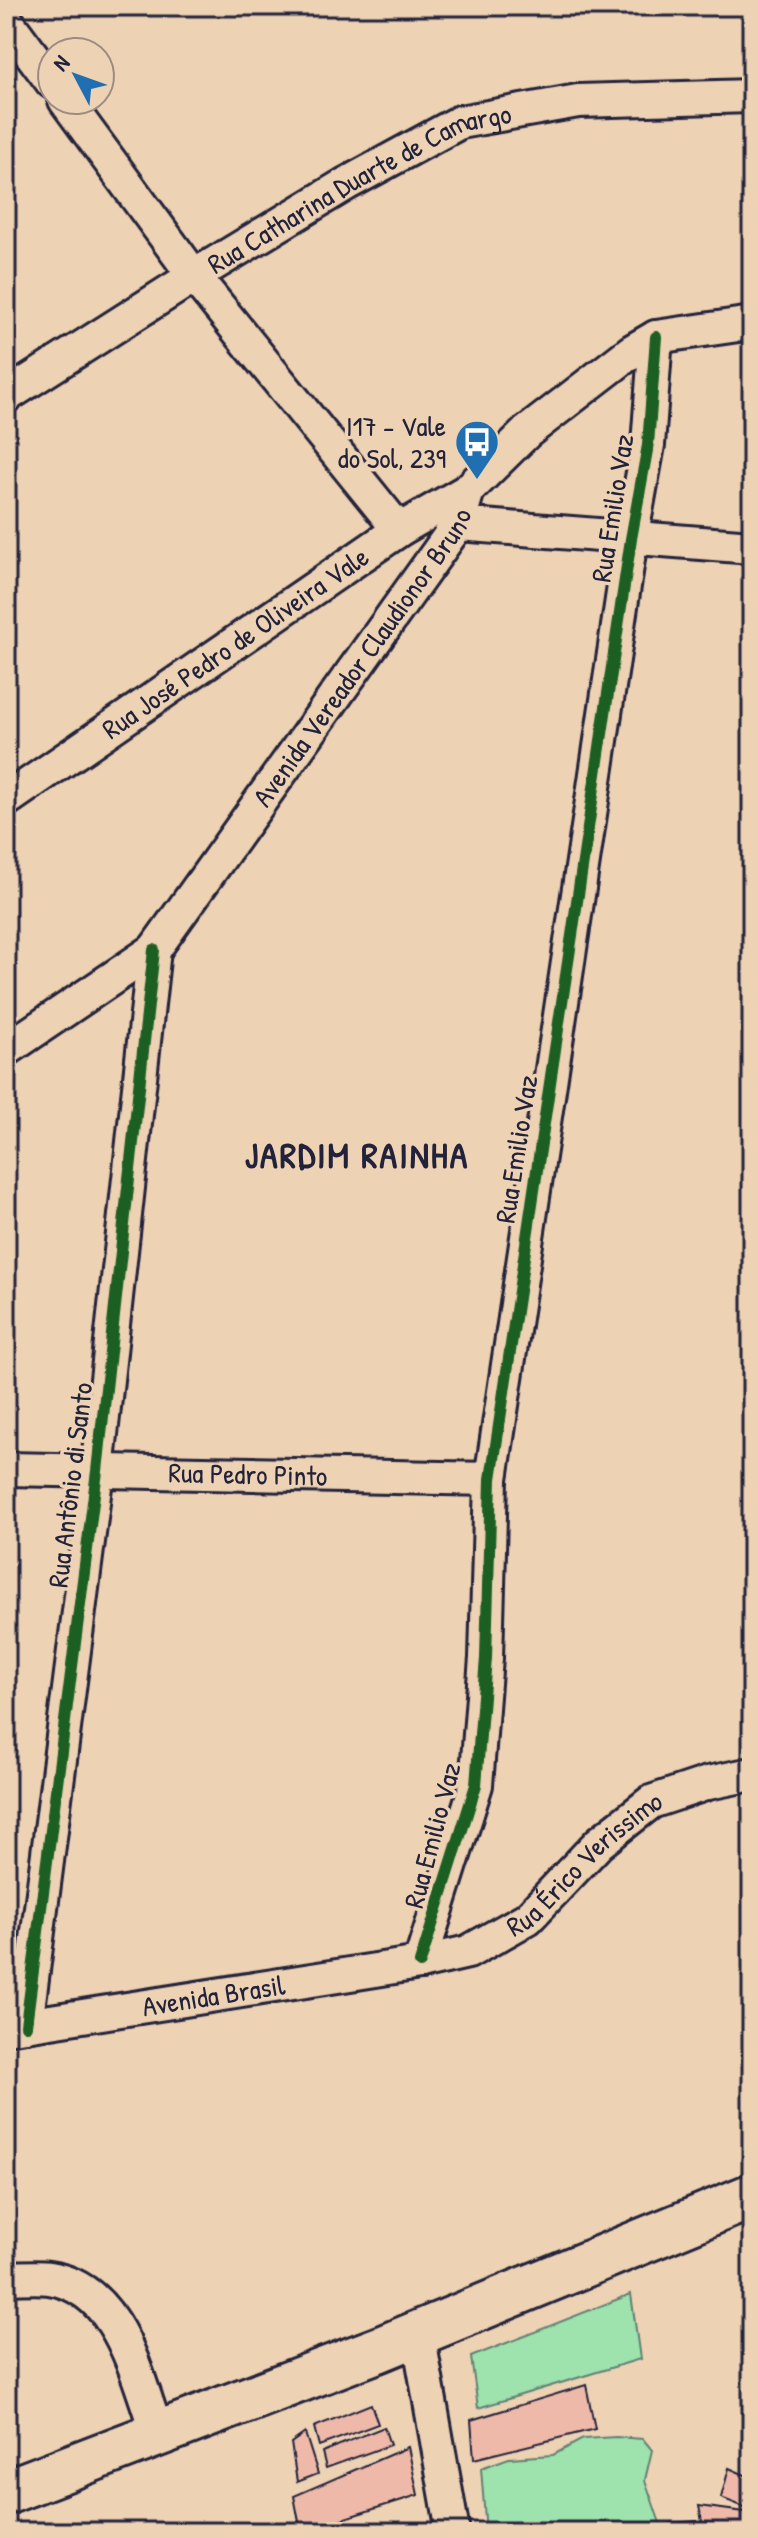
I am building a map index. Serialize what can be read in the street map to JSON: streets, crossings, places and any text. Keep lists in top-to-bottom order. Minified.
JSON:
{"streets":{"street":["Rua Catharina Duarte de Camargo","Rua Emilio Vaz","Rua José Pedro de Oliveira Vale","Avenida Vereador Claudionor Bruno","Rua Pedro Pinto","Rua Antônio di Santo","Rua Érico Verissimo","Avenida Brasil"]},"crossings":[["Rua Emilio Vaz","Avenida Vereador Claudionor Bruno"],["Rua Emilio Vaz","Rua Pedro Pinto"],["Rua Emilio Vaz","Rua Érico Verissimo"],["Rua Emilio Vaz","Avenida Brasil"],["Rua José Pedro de Oliveira Vale","Avenida Vereador Claudionor Bruno"],["Avenida Vereador Claudionor Bruno","Rua Antônio di Santo"],["Rua Pedro Pinto","Rua Antônio di Santo"],["Rua Antônio di Santo","Avenida Brasil"],["Rua Érico Verissimo","Avenida Brasil"]],"districts":["JARDIM RAINHA"],"places":{"bus stop":["I17 - Vale do Sol, 239"]},"north":"top left"}
